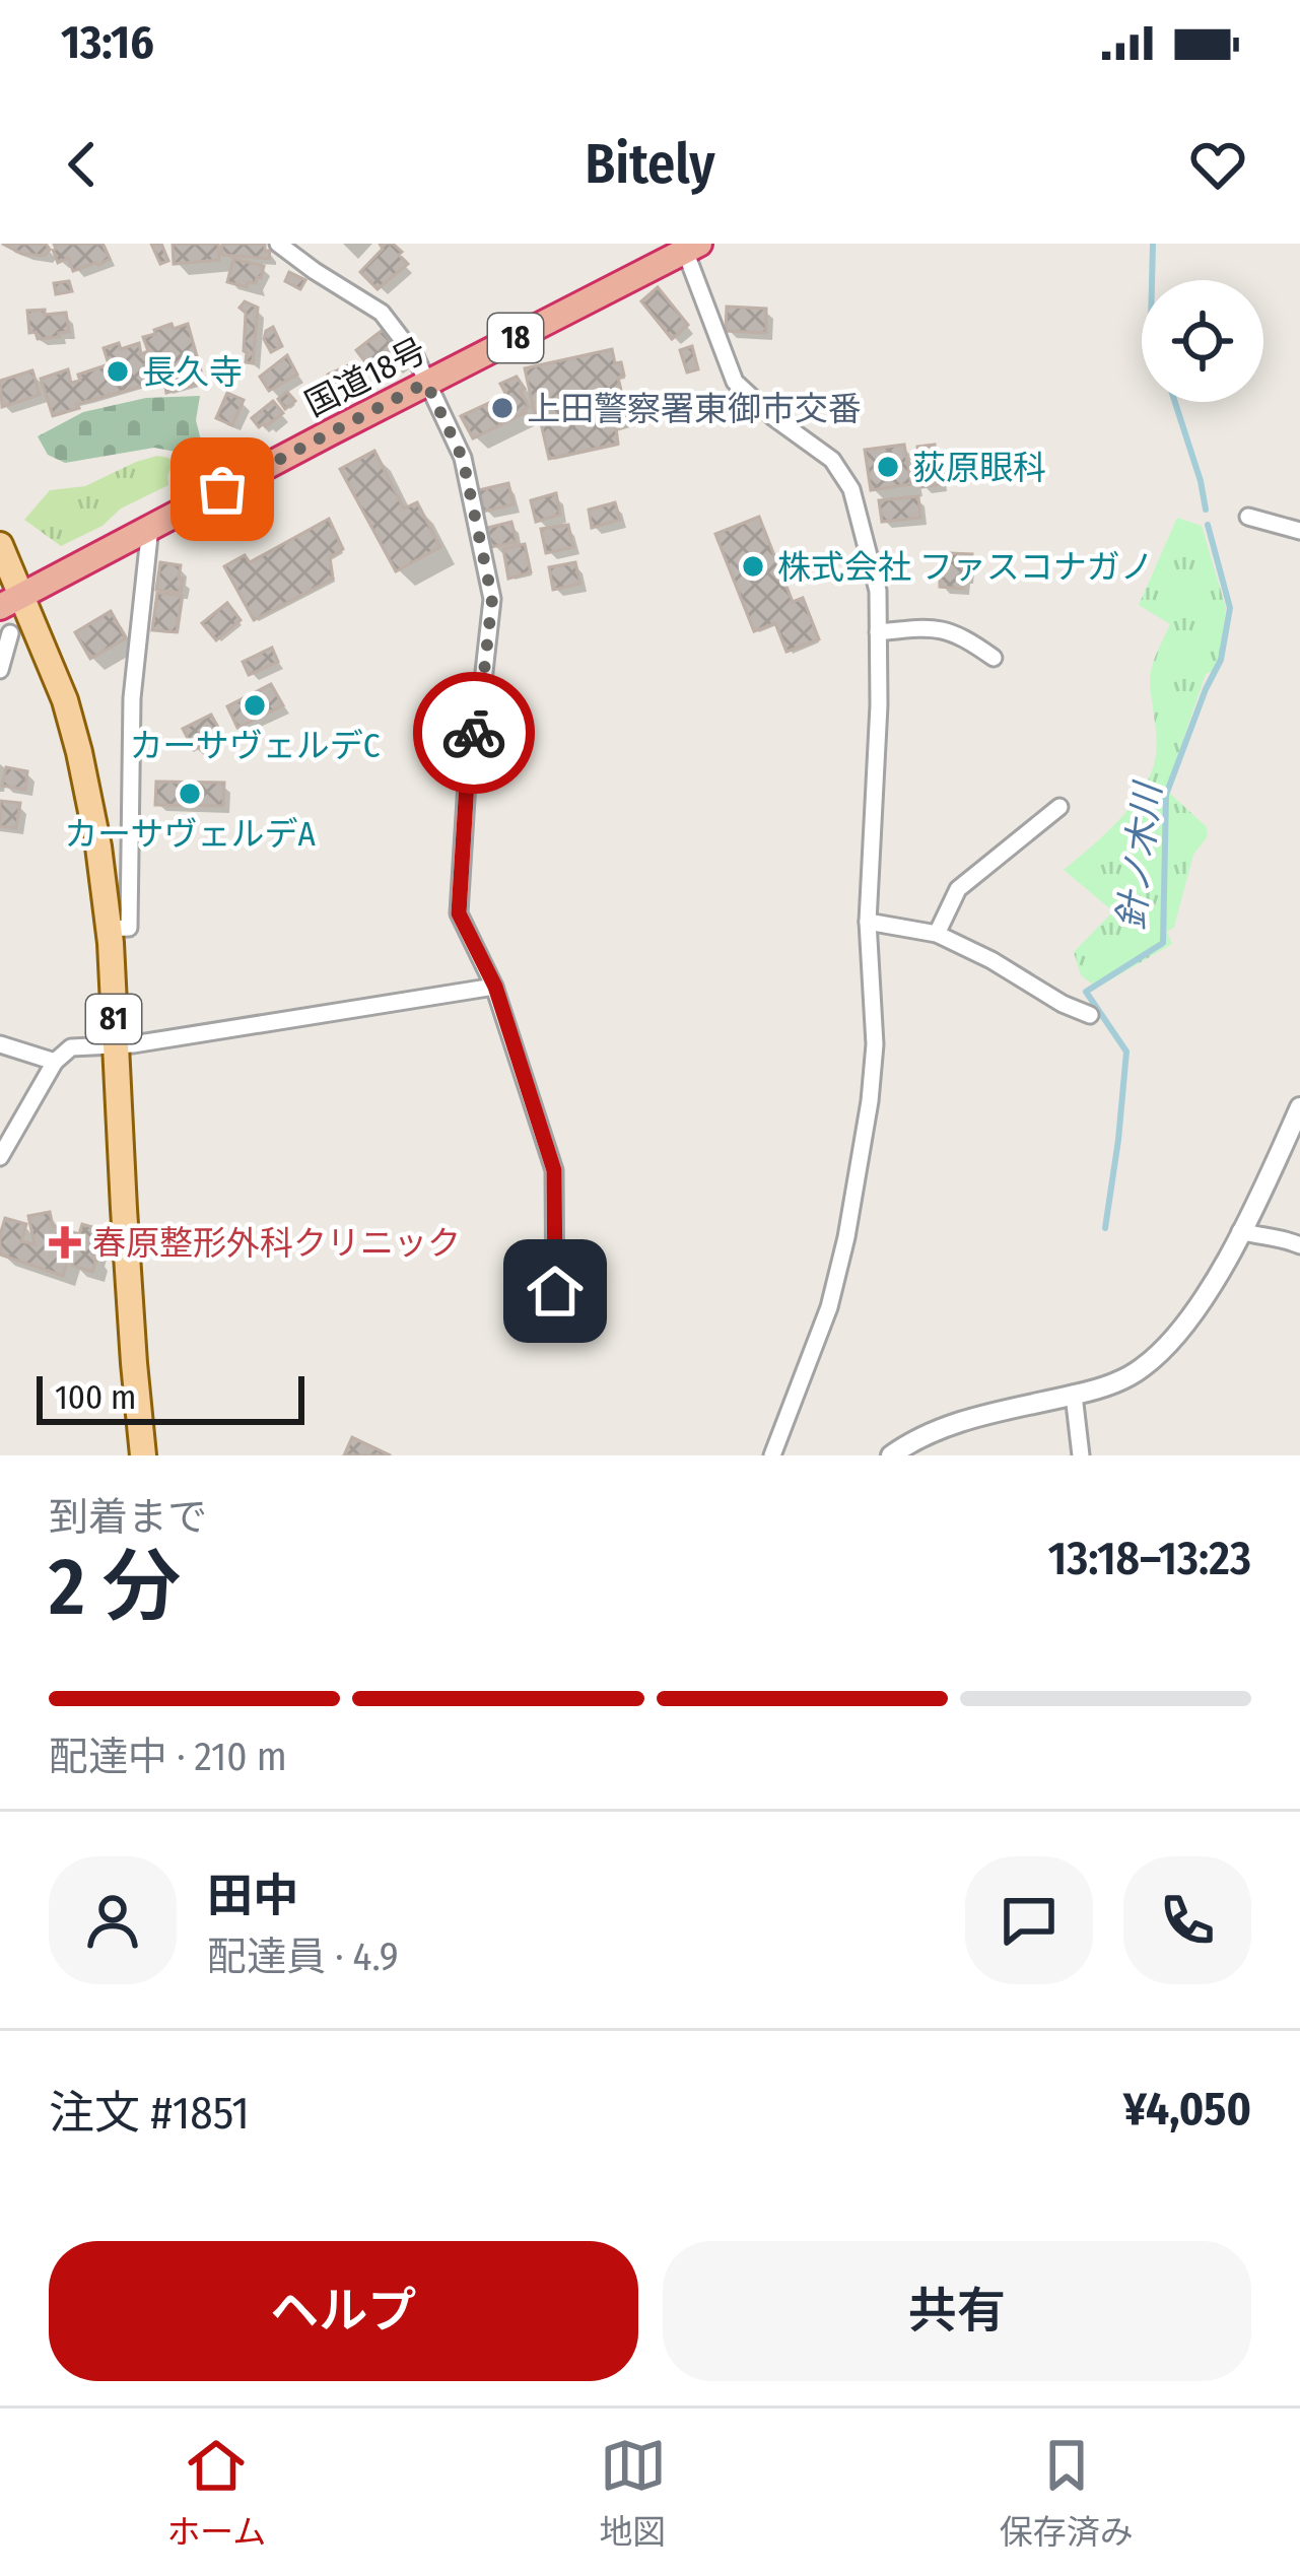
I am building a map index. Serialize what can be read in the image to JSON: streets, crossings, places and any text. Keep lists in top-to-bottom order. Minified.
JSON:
{"streets":{"highway":["18","国道18号"],"main road":["81"]},"crossings":[["国道18号","81"]],"water":["針ノ木川"],"places":{"other":["長久寺","上田警察署東御市交番","荻原眼科","株式会社 ファスコナガノ","カーサヴェルデC","カーサヴェルデA"],"health":["春原整形外科クリニック"]},"scale_bar":"100 m","page":{"status":"13:16","header":"Bitely","scale":"100 m","heading":["2 分","到着まで","13:18–13:23"],"panel":["田中","配達員 · 4.9","注文 #1851","¥4,050"],"bar":"配達中 · 210 m","buttons":["ヘルプ","共有"],"tabs":["ホーム","地図","保存済み"]}}
